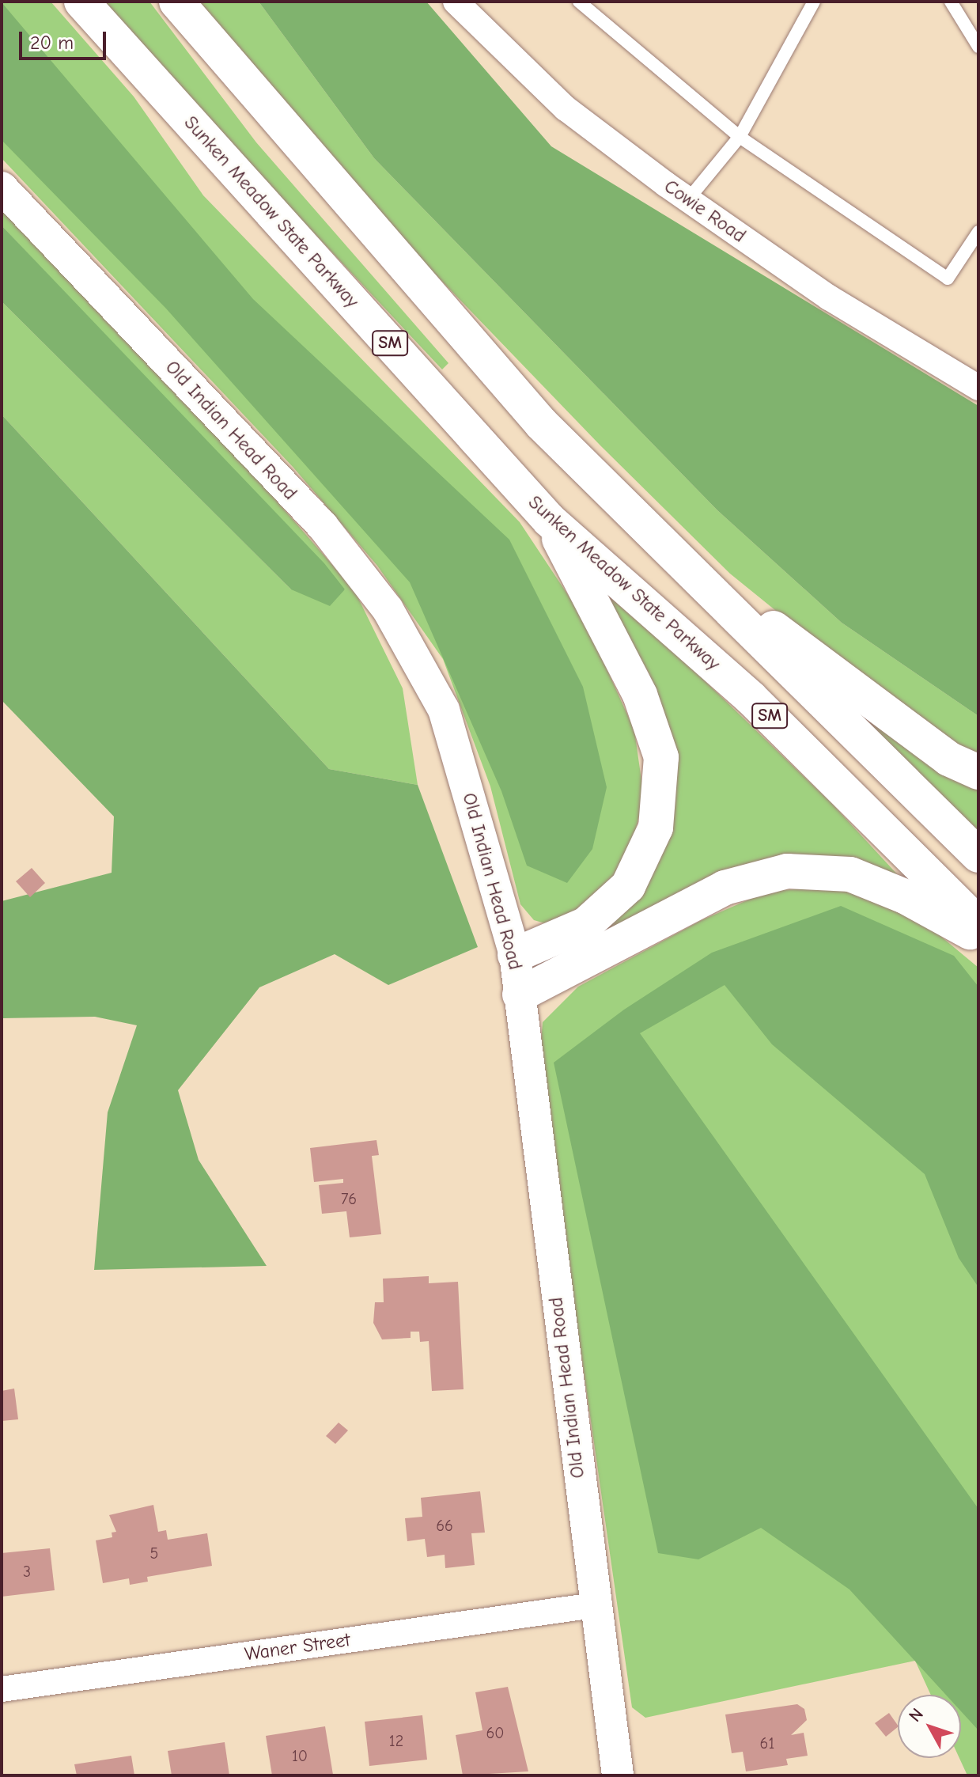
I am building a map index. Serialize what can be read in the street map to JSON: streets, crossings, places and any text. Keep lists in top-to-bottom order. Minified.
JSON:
{"streets":{"highway":["Sunken Meadow State Parkway","SM"],"street":["Cowie Road","Old Indian Head Road","Waner Street"]},"crossings":[["Old Indian Head Road","Waner Street"]],"house_numbers":["76","66","5","3","60","12","61","10"],"scale_bar":"20 m","north":"top left"}
